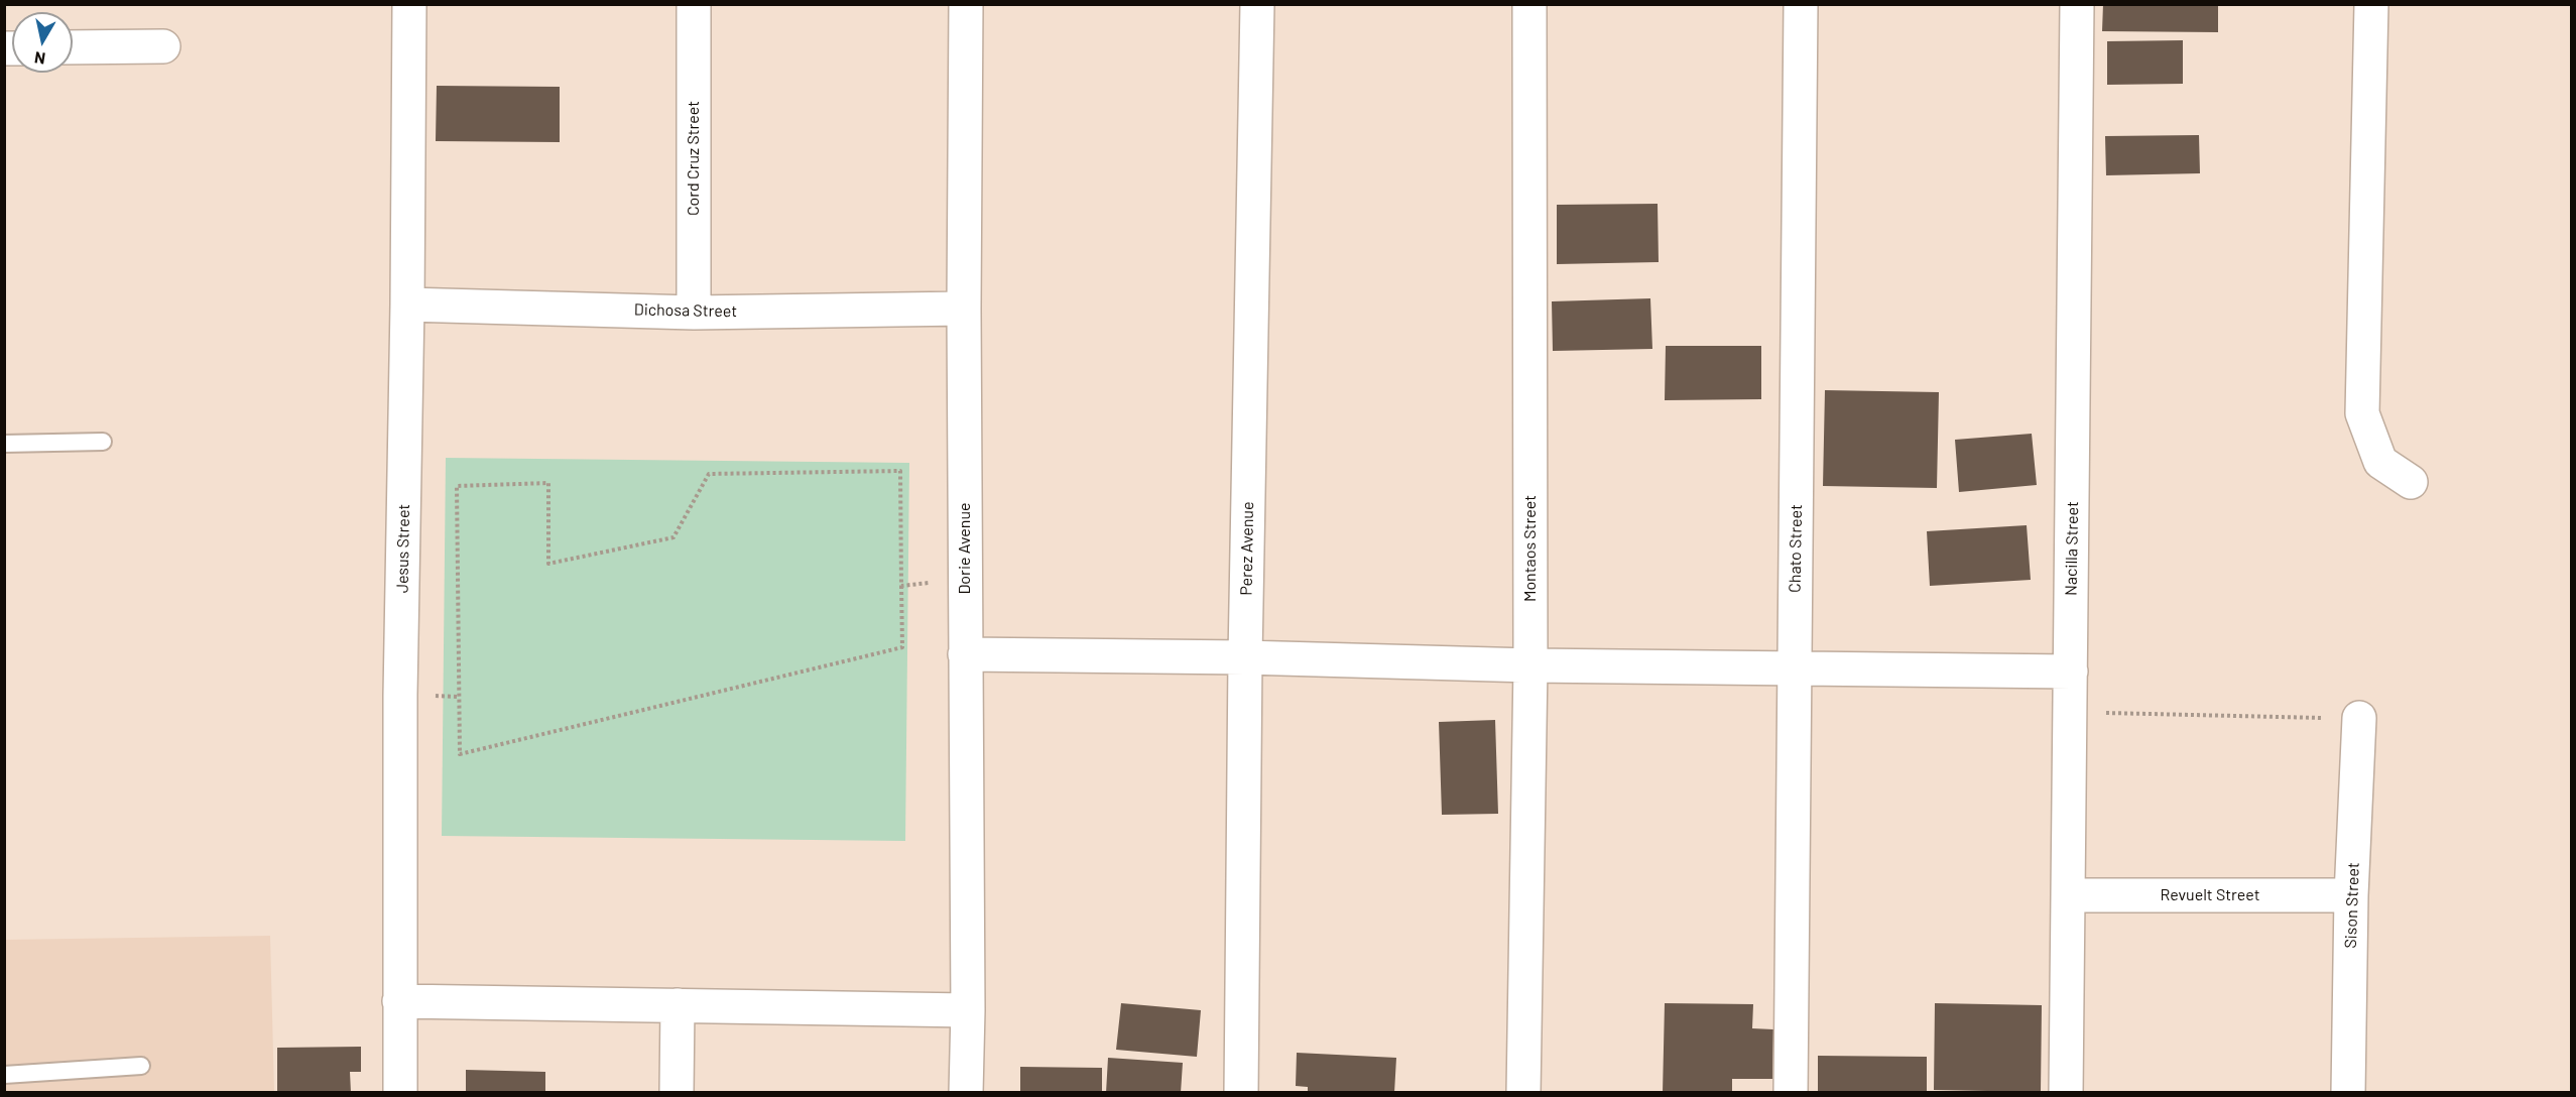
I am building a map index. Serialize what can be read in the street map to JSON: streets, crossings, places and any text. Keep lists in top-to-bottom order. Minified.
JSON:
{"streets":{"street":["Cord Cruz Street","Dichosa Street","Jesus Street","Dorie Avenue","Perez Avenue","Montaos Street","Chato Street","Nacilla Street","Revuelt Street","Sison Street"]},"crossings":[["Cord Cruz Street","Dichosa Street"],["Dichosa Street","Jesus Street"],["Dichosa Street","Dorie Avenue"],["Nacilla Street","Revuelt Street"],["Revuelt Street","Sison Street"]],"north":"bottom"}
